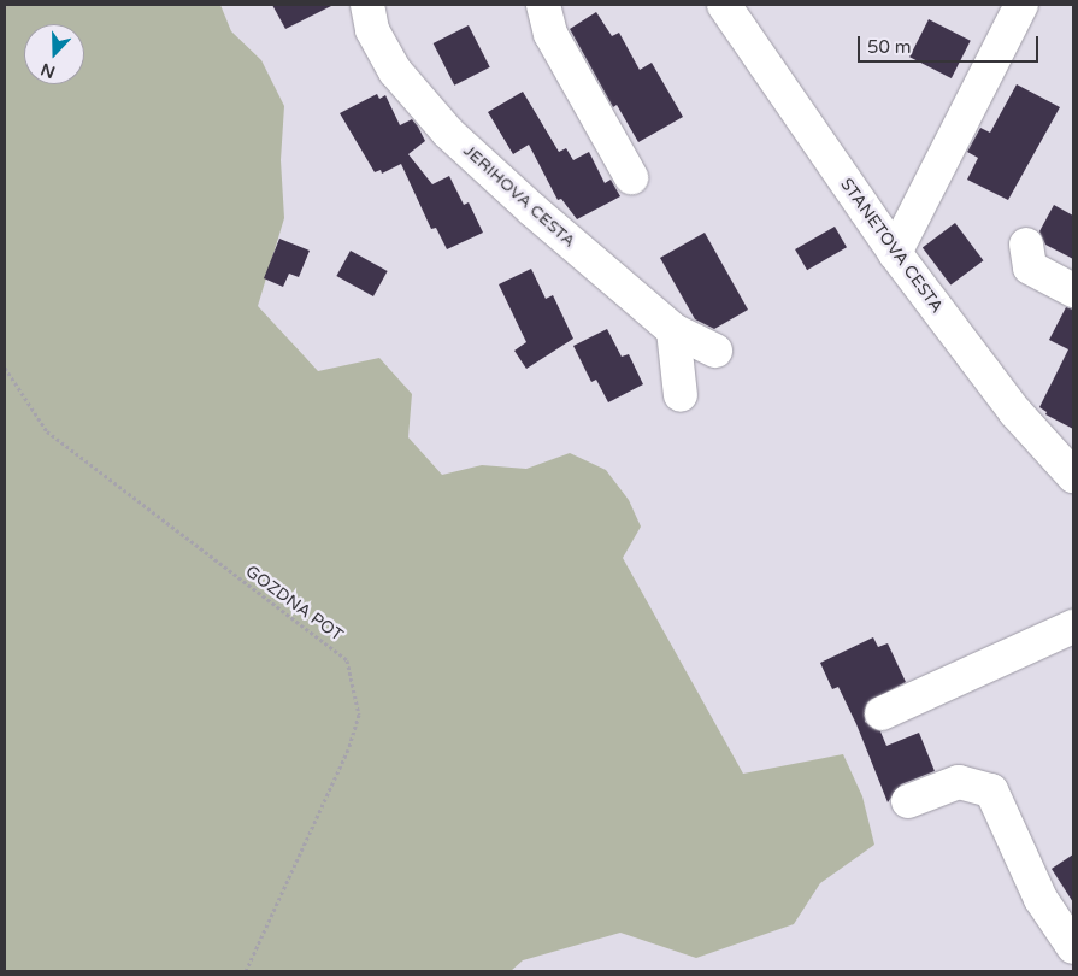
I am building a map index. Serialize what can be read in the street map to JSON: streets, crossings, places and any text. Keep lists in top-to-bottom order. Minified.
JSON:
{"streets":{"street":["JERIHOVA CESTA","STANETOVA CESTA"],"path":["GOZDNA POT"]},"scale_bar":"50 m","north":"bottom"}
